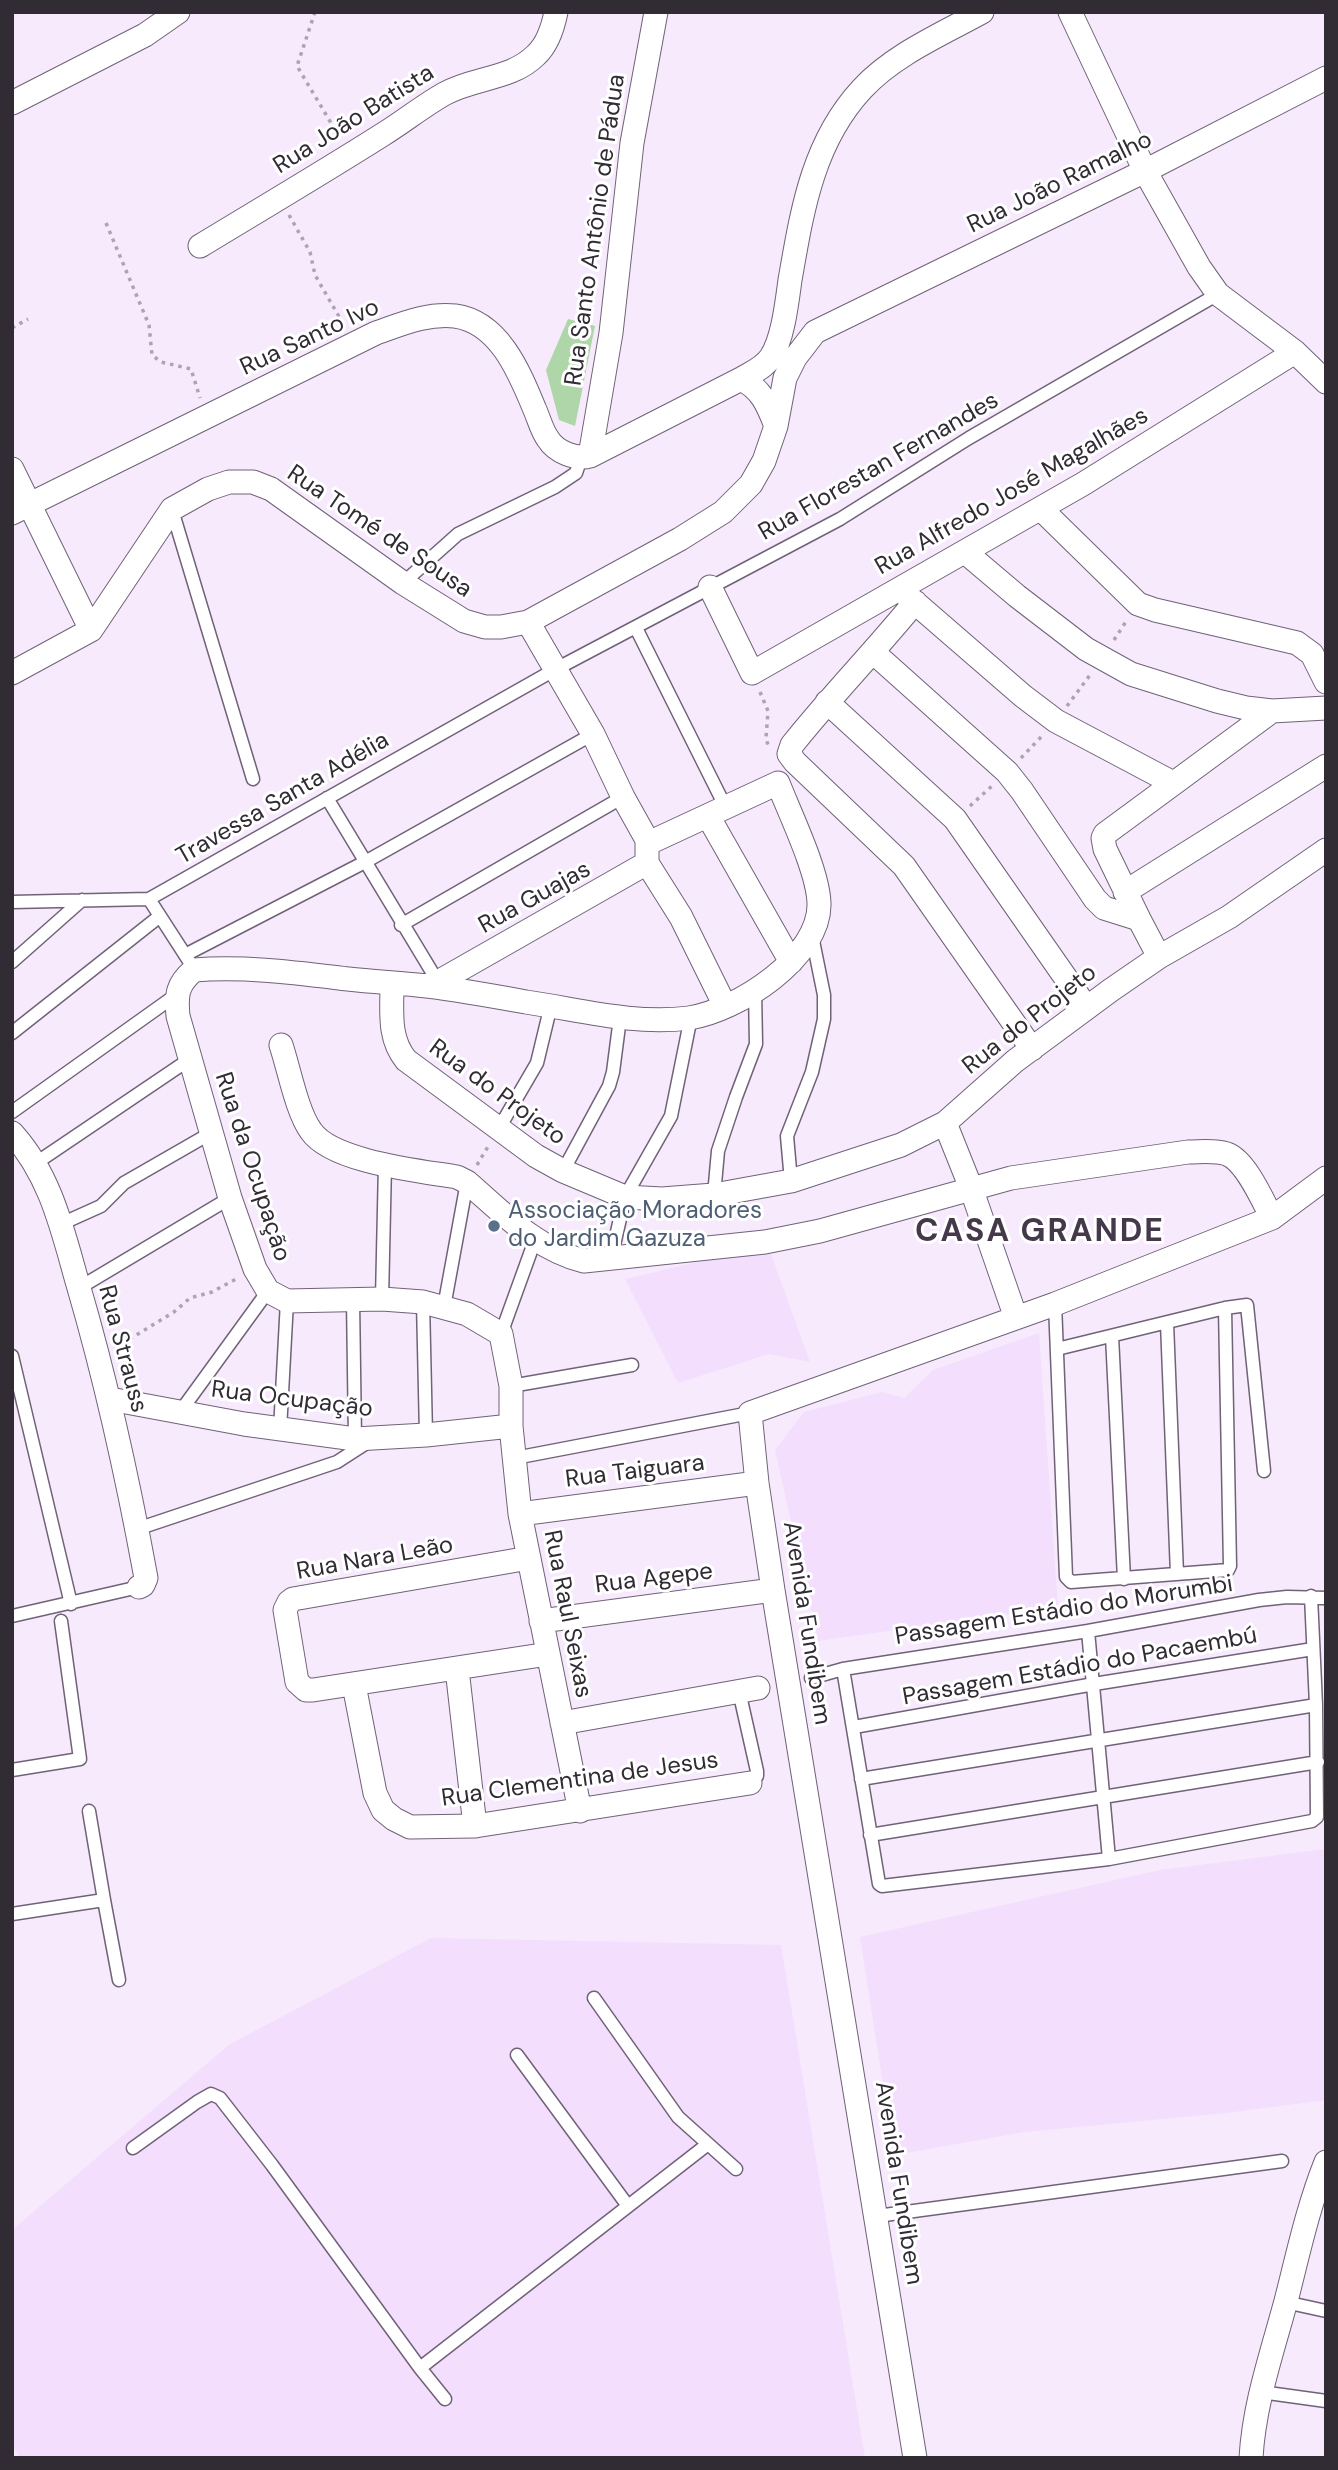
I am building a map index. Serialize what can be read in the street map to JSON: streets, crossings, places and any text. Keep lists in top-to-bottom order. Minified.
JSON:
{"streets":{"street":["Rua João Batista","Rua João Ramalho","Rua Santo Antônio de Pádua","Rua Santo Ivo","Rua Alfredo José Magalhães","Rua Tomé de Sousa","Rua Guajas","Rua do Projeto","Rua da Ocupação","Rua Strauss","Rua Ocupação","Rua Taiguara","Rua Nara Leão","Rua Agepe","Rua Raul Seixas","Avenida Fundibem","Rua Clementina de Jesus"],"lane":["Rua Florestan Fernandes","Travessa Santa Adélia","Passagem Estádio do Morumbi","Passagem Estádio do Pacaembú"]},"crossings":[["Rua João Ramalho","Rua Tomé de Sousa"],["Rua Santo Antônio de Pádua","Rua Santo Ivo"],["Rua Florestan Fernandes","Travessa Santa Adélia"],["Rua Strauss","Rua Ocupação"],["Rua Ocupação","Rua Raul Seixas"],["Rua Taiguara","Rua Raul Seixas"],["Rua Taiguara","Avenida Fundibem"],["Rua Nara Leão","Rua Raul Seixas"],["Rua Nara Leão","Rua Clementina de Jesus"],["Rua Agepe","Rua Raul Seixas"],["Rua Agepe","Avenida Fundibem"],["Rua Raul Seixas","Rua Clementina de Jesus"]],"districts":["CASA GRANDE"],"places":["Associação Moradores do Jardim Gazuza"]}
